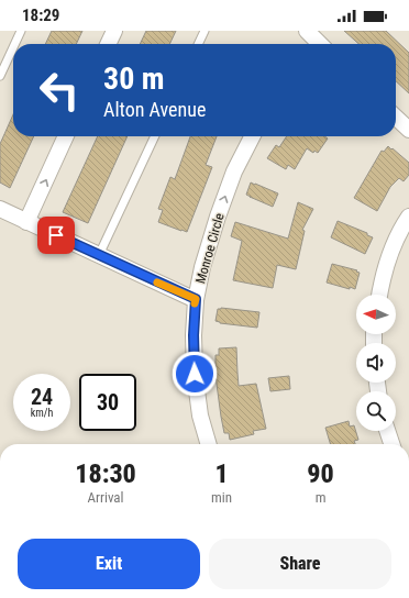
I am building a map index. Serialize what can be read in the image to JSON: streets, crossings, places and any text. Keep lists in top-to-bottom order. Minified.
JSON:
{"streets":{"street":["Monroe Circle"]},"one_way":["Monroe Circle"],"north":"left","page":{"status":"18:29","turn":["30 m","Alton Avenue"],"speed":"24 km/h","limit":"30","eta":["18:30","Arrival","1","min","90","m"],"buttons":["Exit","Share"]}}
